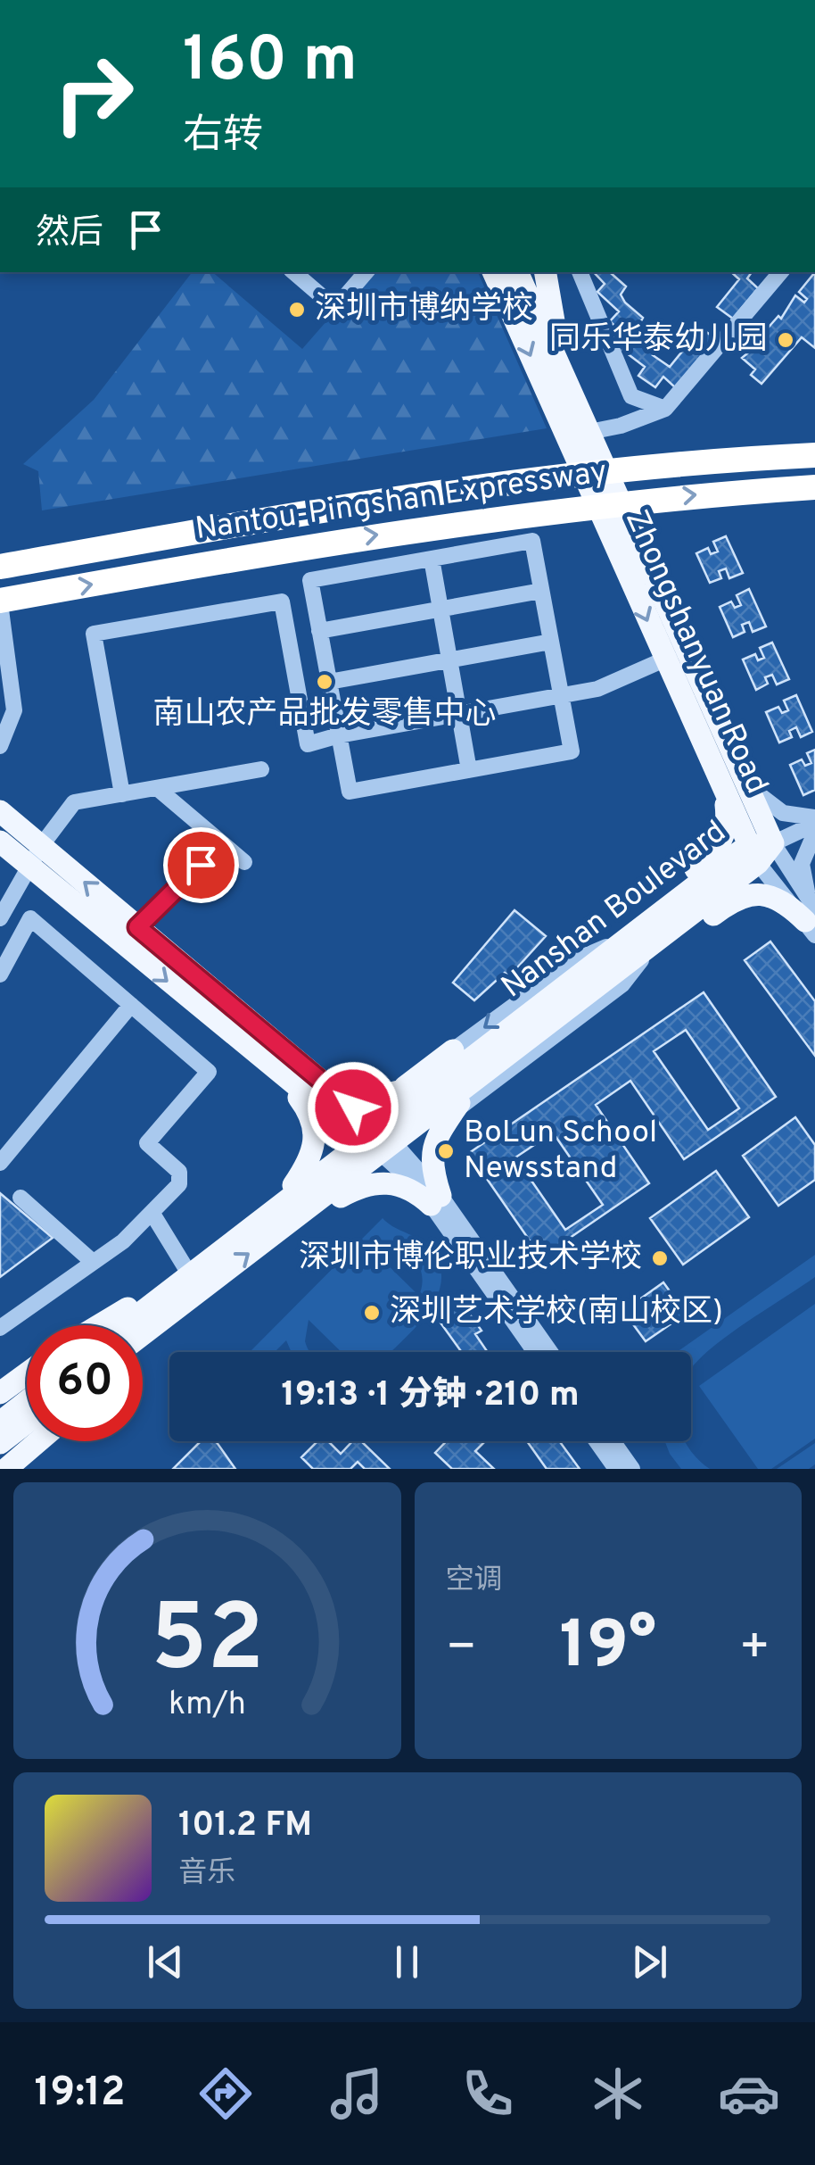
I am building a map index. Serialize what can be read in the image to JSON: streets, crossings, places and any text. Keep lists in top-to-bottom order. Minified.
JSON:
{"streets":{"highway":["Nantou-Pingshan Expressway"],"main road":["Zhongshanyuan Road","Nanshan Boulevard"]},"crossings":[["Zhongshanyuan Road","Nanshan Boulevard"]],"places":["深圳市博纳学校","同乐华泰幼儿园","南山农产品批发零售中心","BoLun School Newsstand","深圳市博伦职业技术学校","深圳艺术学校(南山校区)"],"page":{"turn":["160 m","右转"],"then":"然后","limit":"60","trip":"19:13 · 1 分钟 · 210 m","tile":"空调","heat":["−","19°","+"],"song":["101.2 FM","音乐"],"tabs":"19:12","gauge":["52","km/h"]}}
